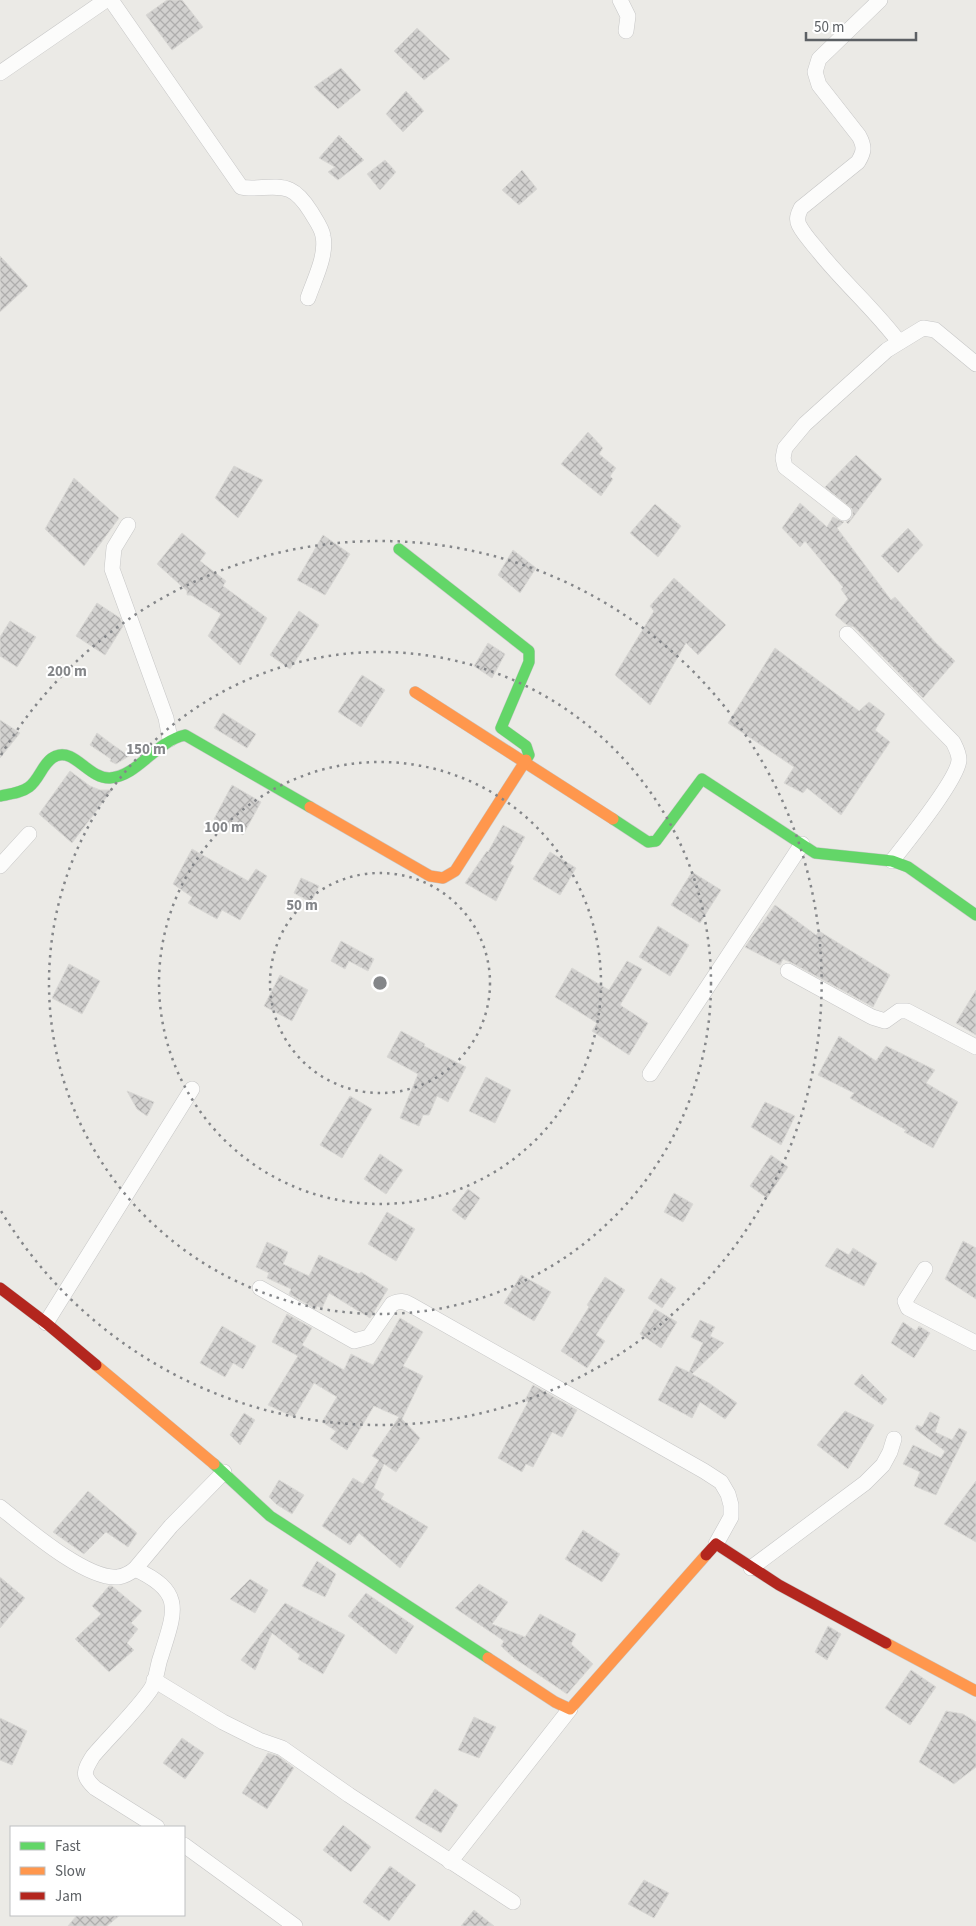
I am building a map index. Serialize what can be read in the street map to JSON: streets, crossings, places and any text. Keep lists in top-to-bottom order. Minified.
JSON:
{"legend":["Fast","Slow","Jam"],"scale_bar":"50 m","rings":["200 m","150 m","100 m","50 m"]}
